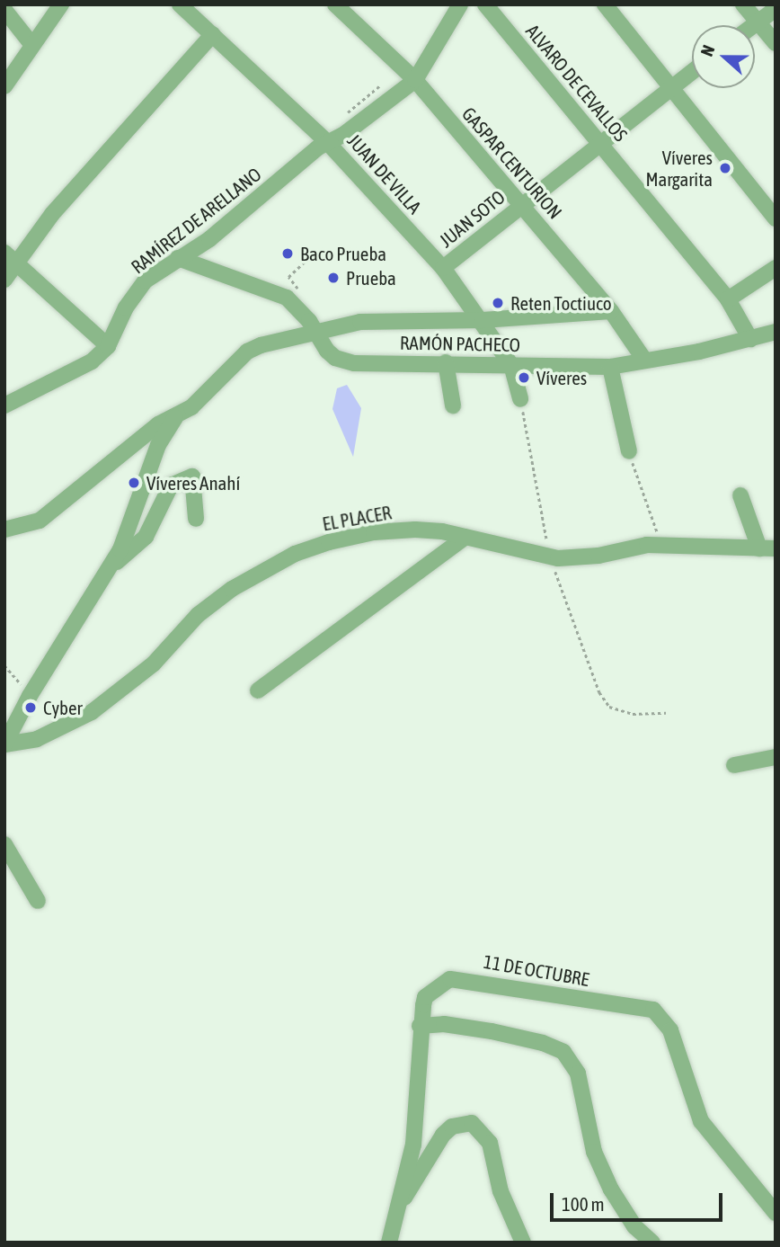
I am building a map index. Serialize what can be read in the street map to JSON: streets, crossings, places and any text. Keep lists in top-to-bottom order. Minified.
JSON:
{"streets":{"street":["ALVARO DE CEVALLOS","GASPAR CENTURION","JUAN DE VILLA","JUAN SOTO","RAMÍREZ DE ARELLANO","RAMÓN PACHECO","EL PLACER","11 DE OCTUBRE"]},"crossings":[["ALVARO DE CEVALLOS","JUAN SOTO"],["ALVARO DE CEVALLOS","RAMÓN PACHECO"],["GASPAR CENTURION","JUAN SOTO"],["GASPAR CENTURION","RAMÍREZ DE ARELLANO"],["GASPAR CENTURION","RAMÓN PACHECO"],["JUAN DE VILLA","JUAN SOTO"],["JUAN DE VILLA","RAMÍREZ DE ARELLANO"],["JUAN DE VILLA","RAMÓN PACHECO"],["RAMÍREZ DE ARELLANO","RAMÓN PACHECO"]],"places":["Víveres Margarita","Baco Prueba","Prueba","Reten Toctiuco","Víveres","Víveres Anahí","Cyber"],"scale_bar":"100 m","north":"left"}
